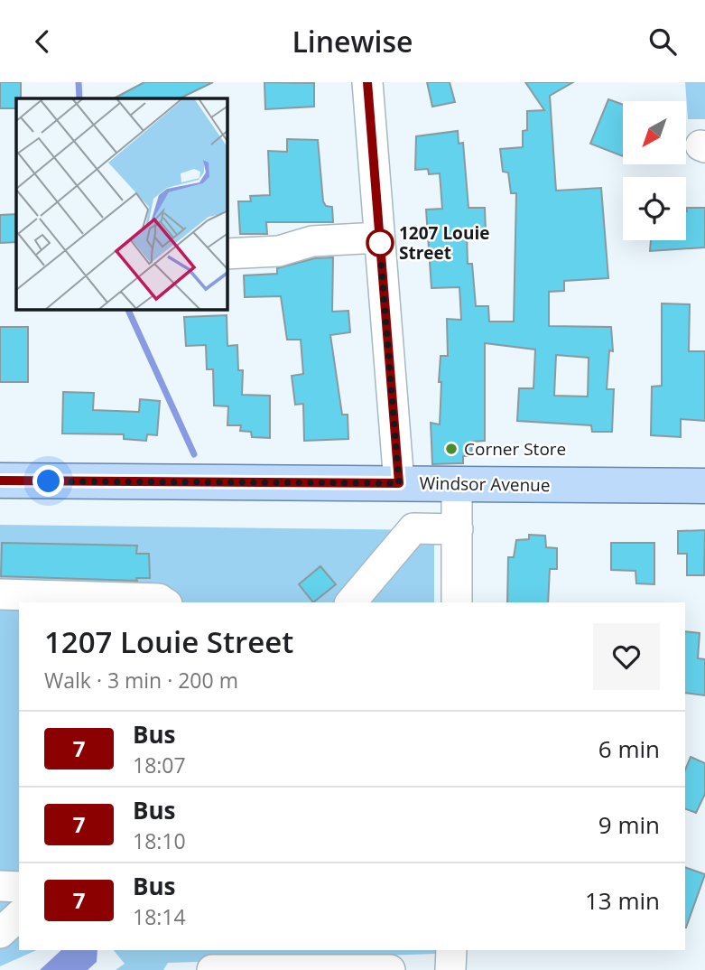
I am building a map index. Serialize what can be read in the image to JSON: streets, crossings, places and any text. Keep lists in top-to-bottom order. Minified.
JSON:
{"streets":{"main road":["Windsor Avenue"]},"places":["1207 Louie Street","Corner Store"],"lines":["bus line 7"],"north":"bottom left","page":{"header":"Linewise","heading":["1207 Louie Street","Walk · 3 min · 200 m"],"list":[{"mark":"7","name":"Bus","note":"18:07","value":"6 min"},{"mark":"7","name":"Bus","note":"18:10","value":"9 min"},{"mark":"7","name":"Bus","note":"18:14","value":"13 min"}]}}
